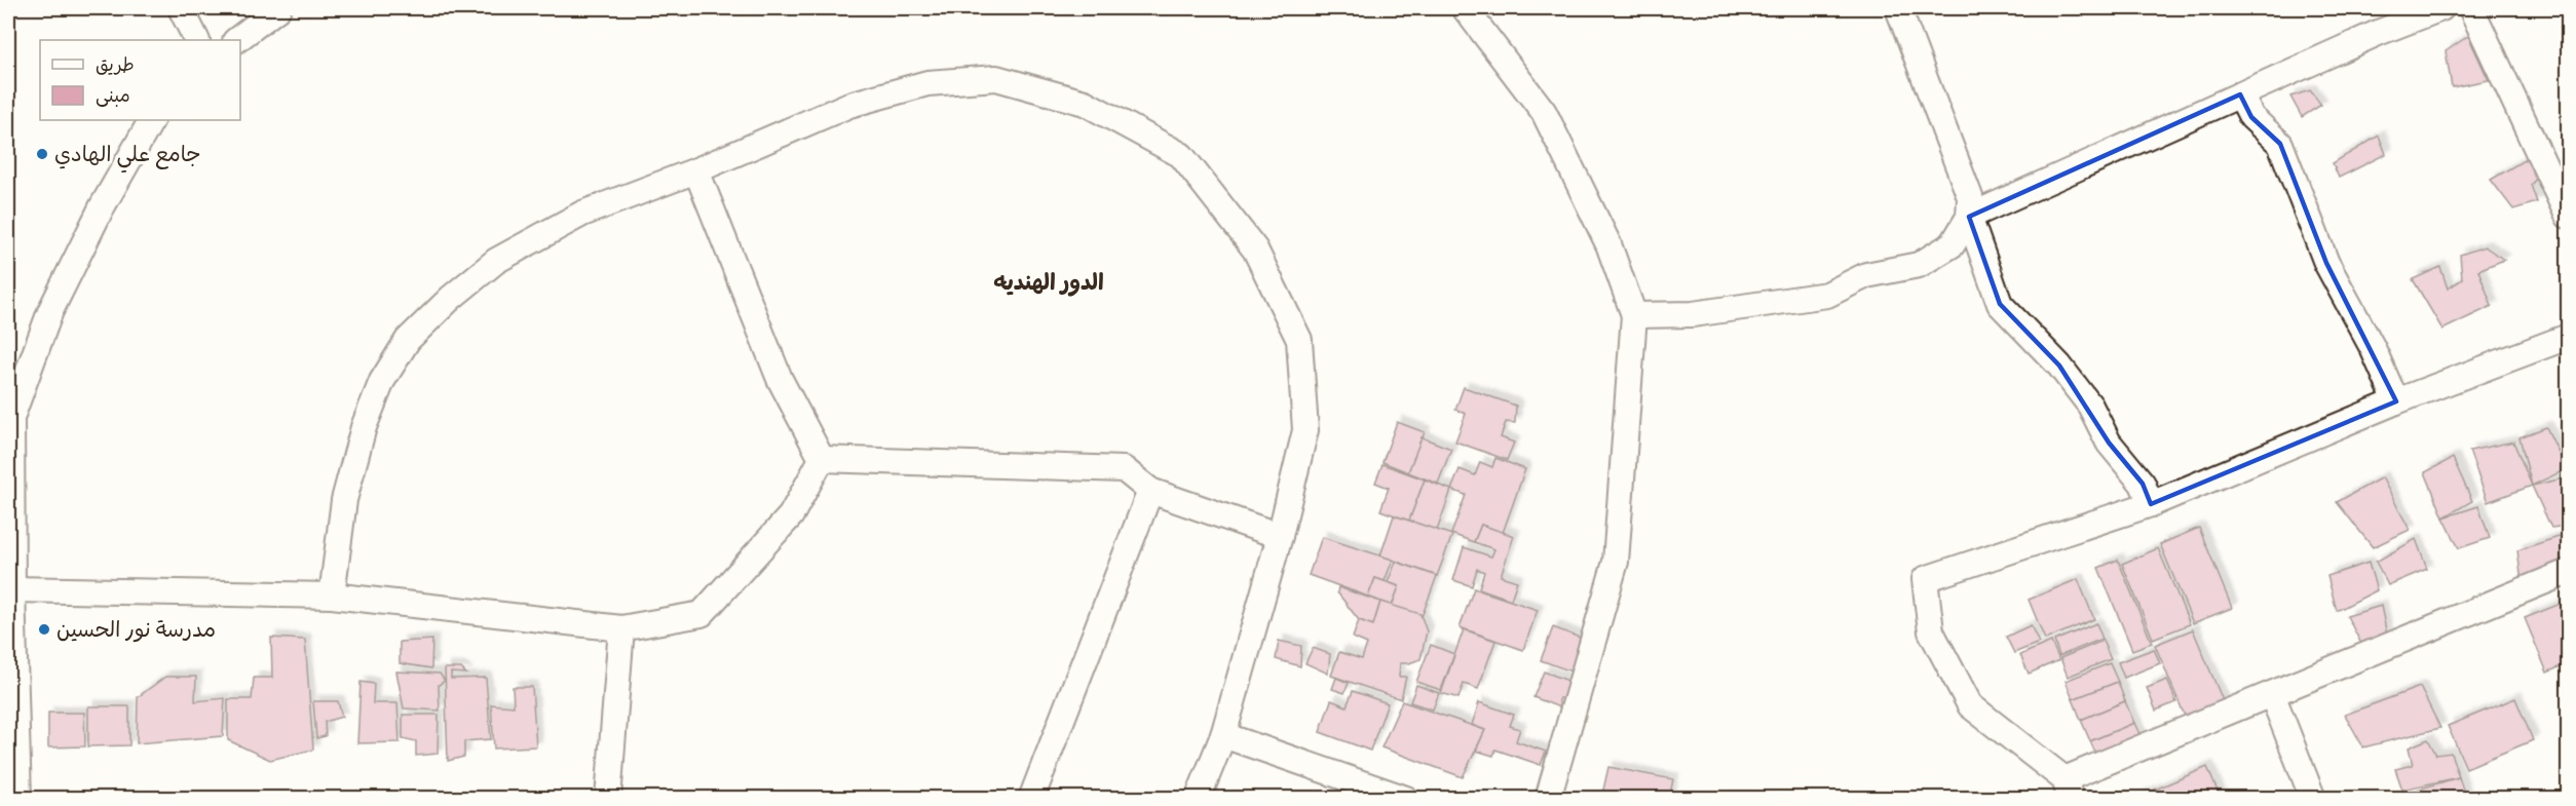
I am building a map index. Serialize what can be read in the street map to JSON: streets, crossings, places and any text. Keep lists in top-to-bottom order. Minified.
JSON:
{"districts":["الدور الهنديه"],"places":["جامع علي الهادي","مدرسة نور الحسين"],"legend":["طريق","مبنى"]}
